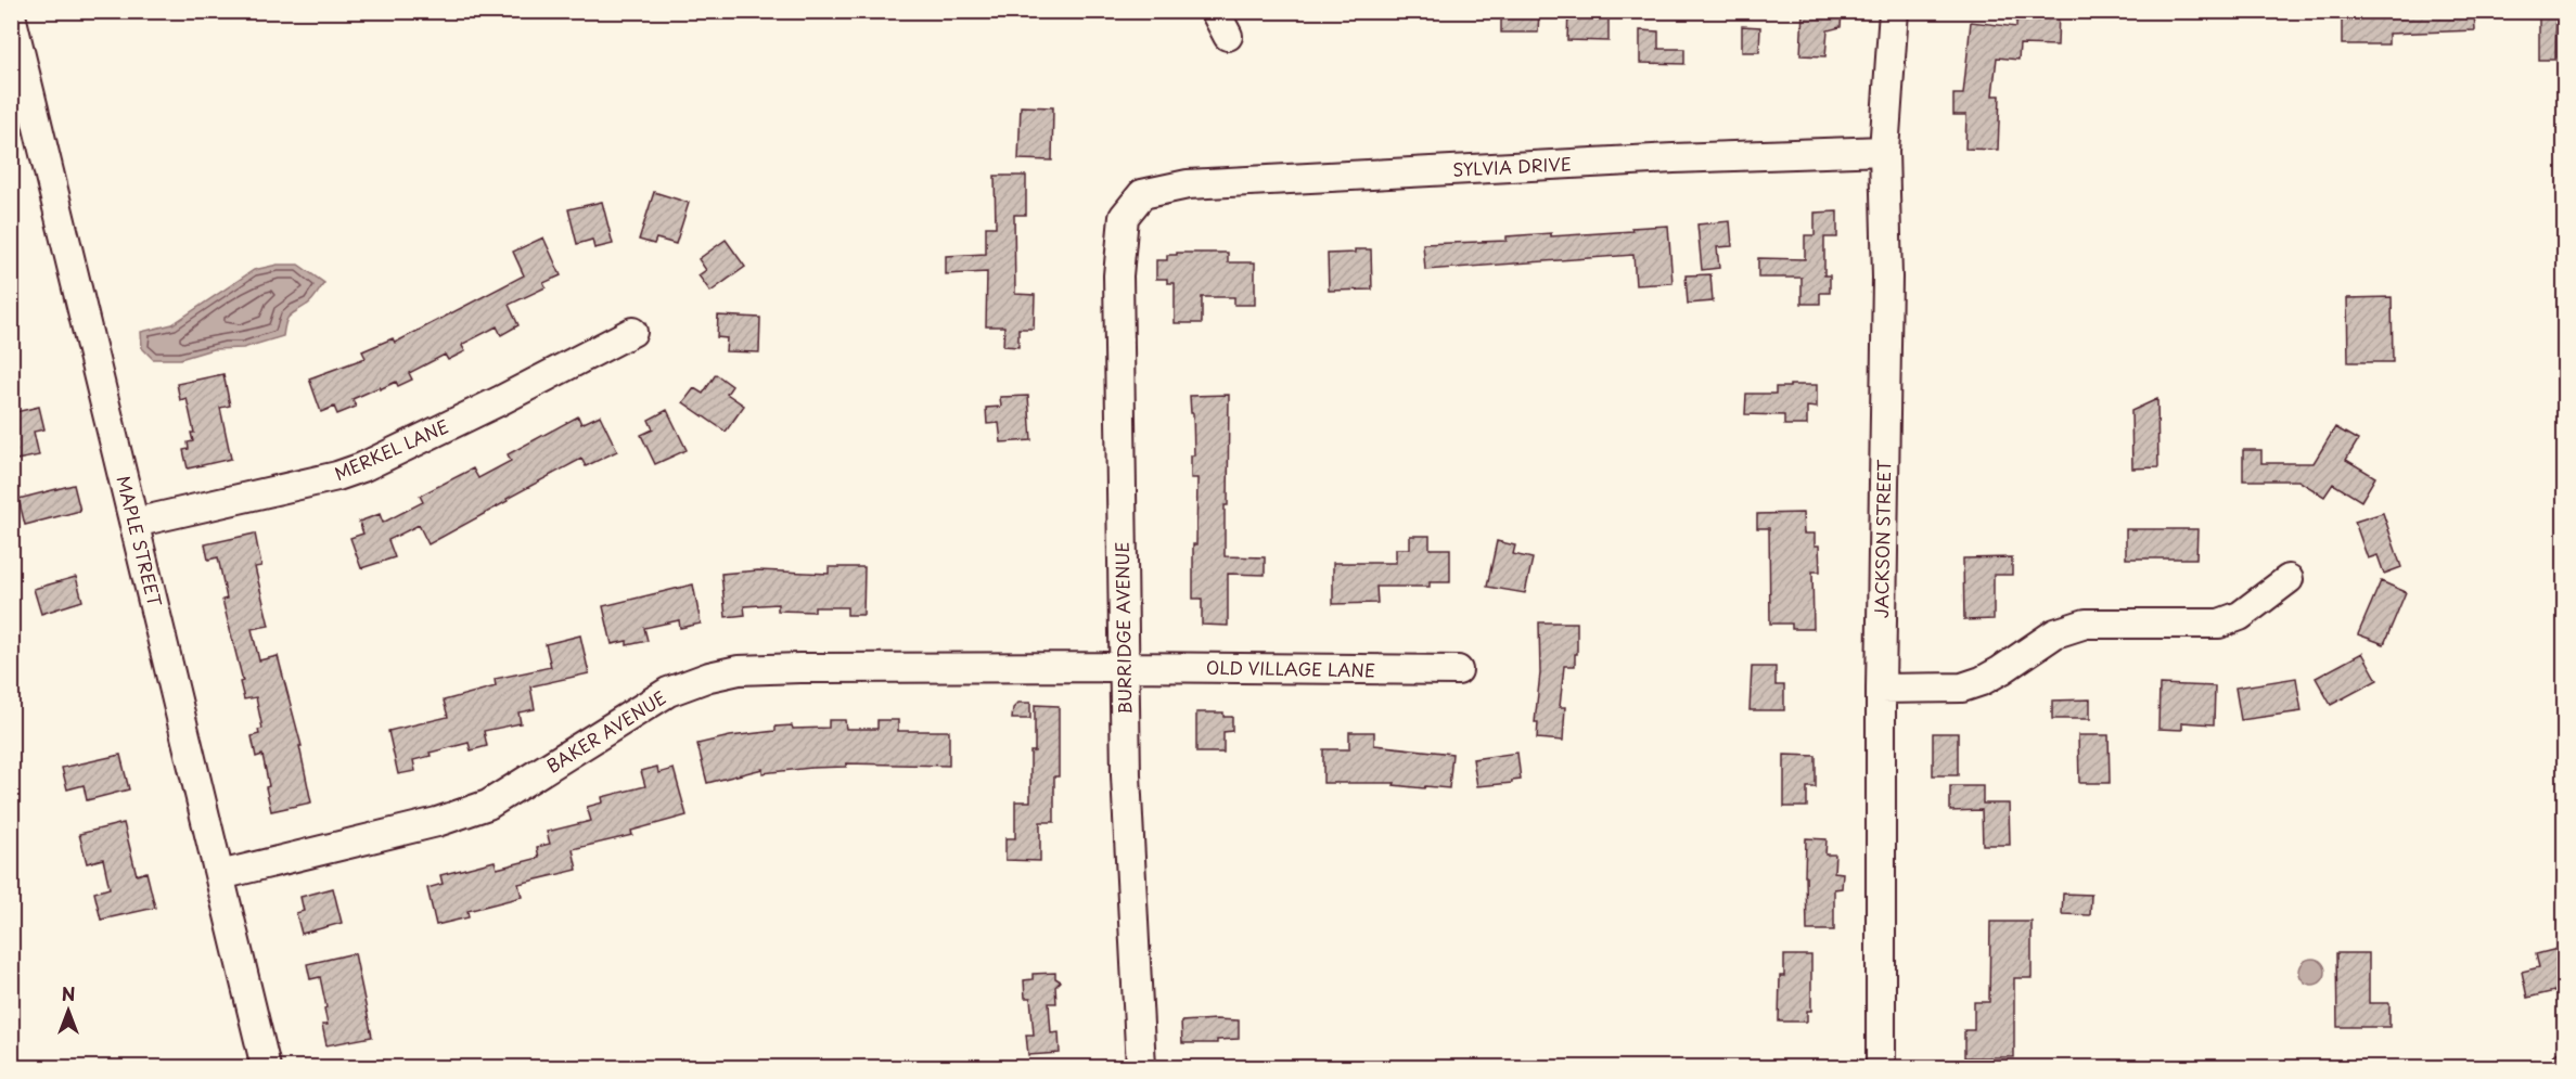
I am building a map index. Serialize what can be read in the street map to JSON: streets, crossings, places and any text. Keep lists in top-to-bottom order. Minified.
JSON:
{"streets":{"street":["SYLVIA DRIVE","MERKEL LANE","JACKSON STREET","MAPLE STREET","BURRIDGE AVENUE","OLD VILLAGE LANE","BAKER AVENUE"]},"crossings":[["SYLVIA DRIVE","JACKSON STREET"],["SYLVIA DRIVE","BURRIDGE AVENUE"],["MERKEL LANE","MAPLE STREET"],["MAPLE STREET","BAKER AVENUE"],["BURRIDGE AVENUE","OLD VILLAGE LANE"],["BURRIDGE AVENUE","BAKER AVENUE"],["OLD VILLAGE LANE","BAKER AVENUE"]],"north":"top"}
